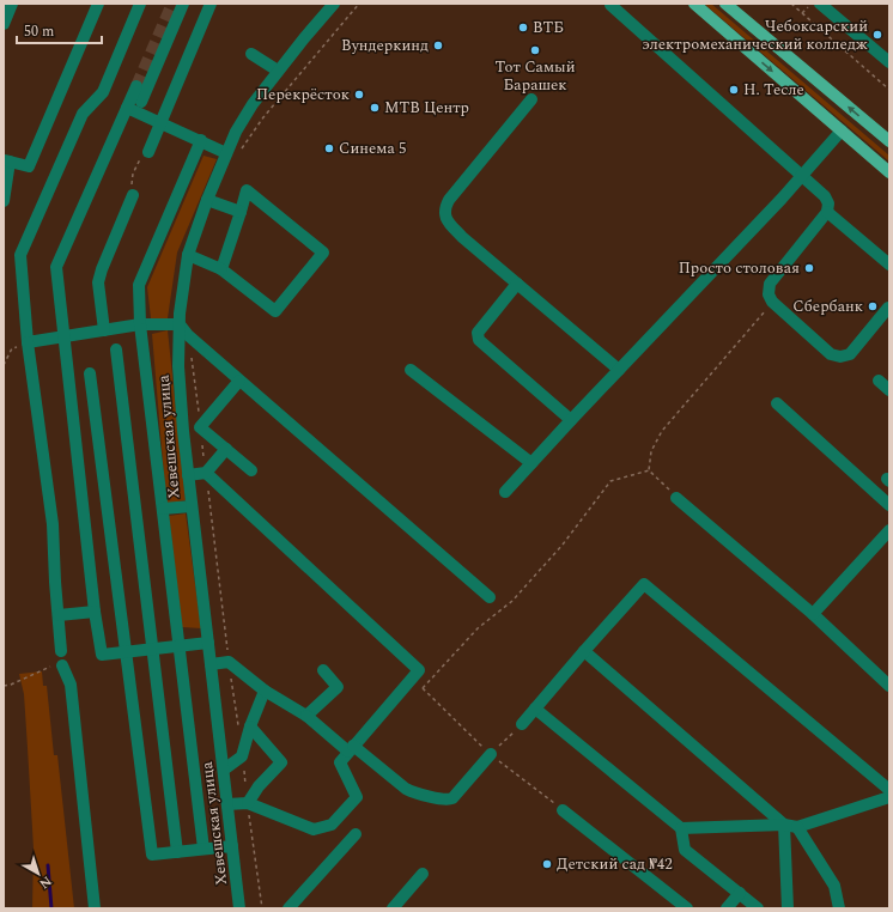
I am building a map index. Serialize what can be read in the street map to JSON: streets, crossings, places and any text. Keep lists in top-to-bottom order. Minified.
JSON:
{"streets":{"street":["Хевешская улица"]},"places":["ВТБ","Чебоксарский электромеханический колледж","Вундеркинд","Тот Самый Барашек","Н. Тесле","Перекрёсток","МТВ Центр","Синема 5","Просто столовая","Сбербанк","Детский сад №42"],"scale_bar":"50 m","north":"bottom right"}
